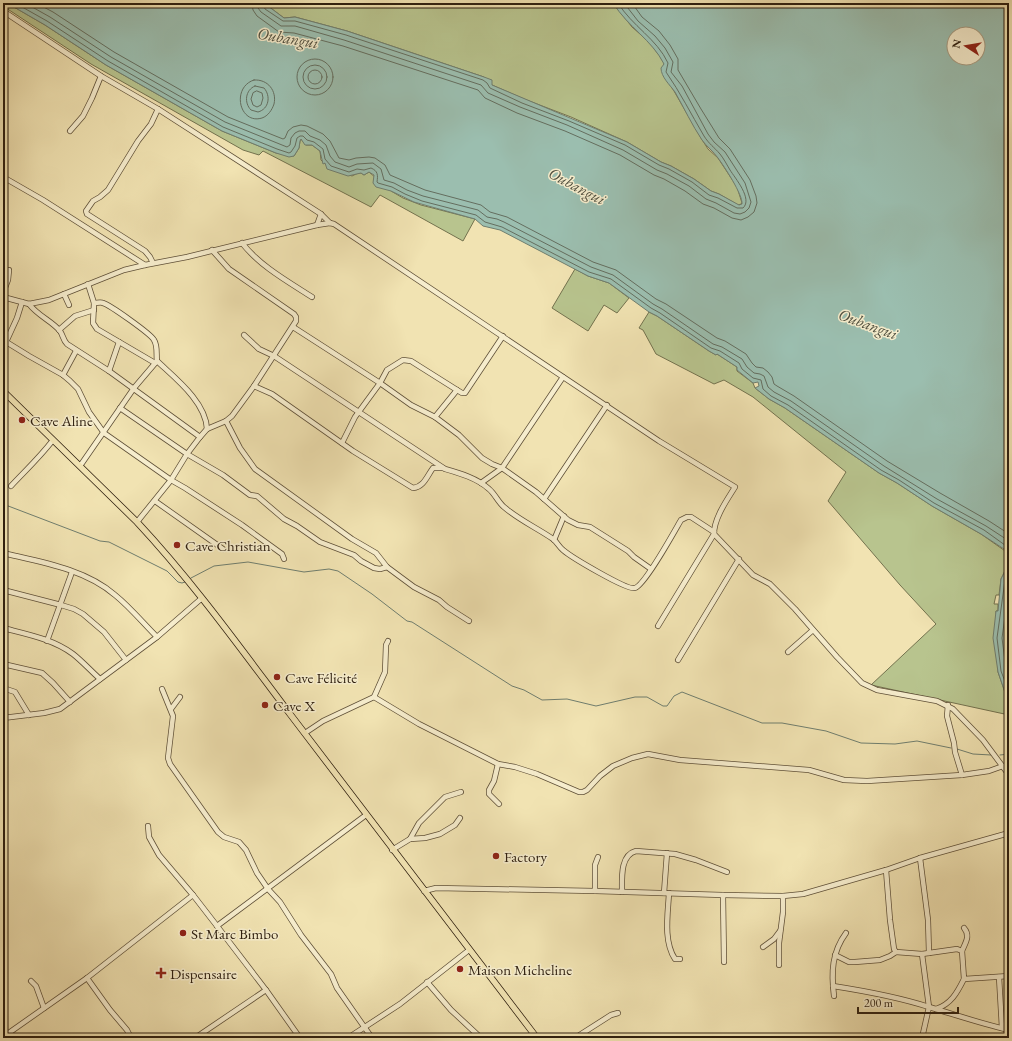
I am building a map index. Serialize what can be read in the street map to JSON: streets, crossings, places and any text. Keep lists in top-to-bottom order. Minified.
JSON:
{"water":["Oubangui"],"places":{"other":["Cave Aline","Cave Christian","Cave Félicité","Cave X","Factory","St Marc Bimbo","Maison Micheline"],"health":["Dispensaire"]},"scale_bar":"200 m","north":"left"}
